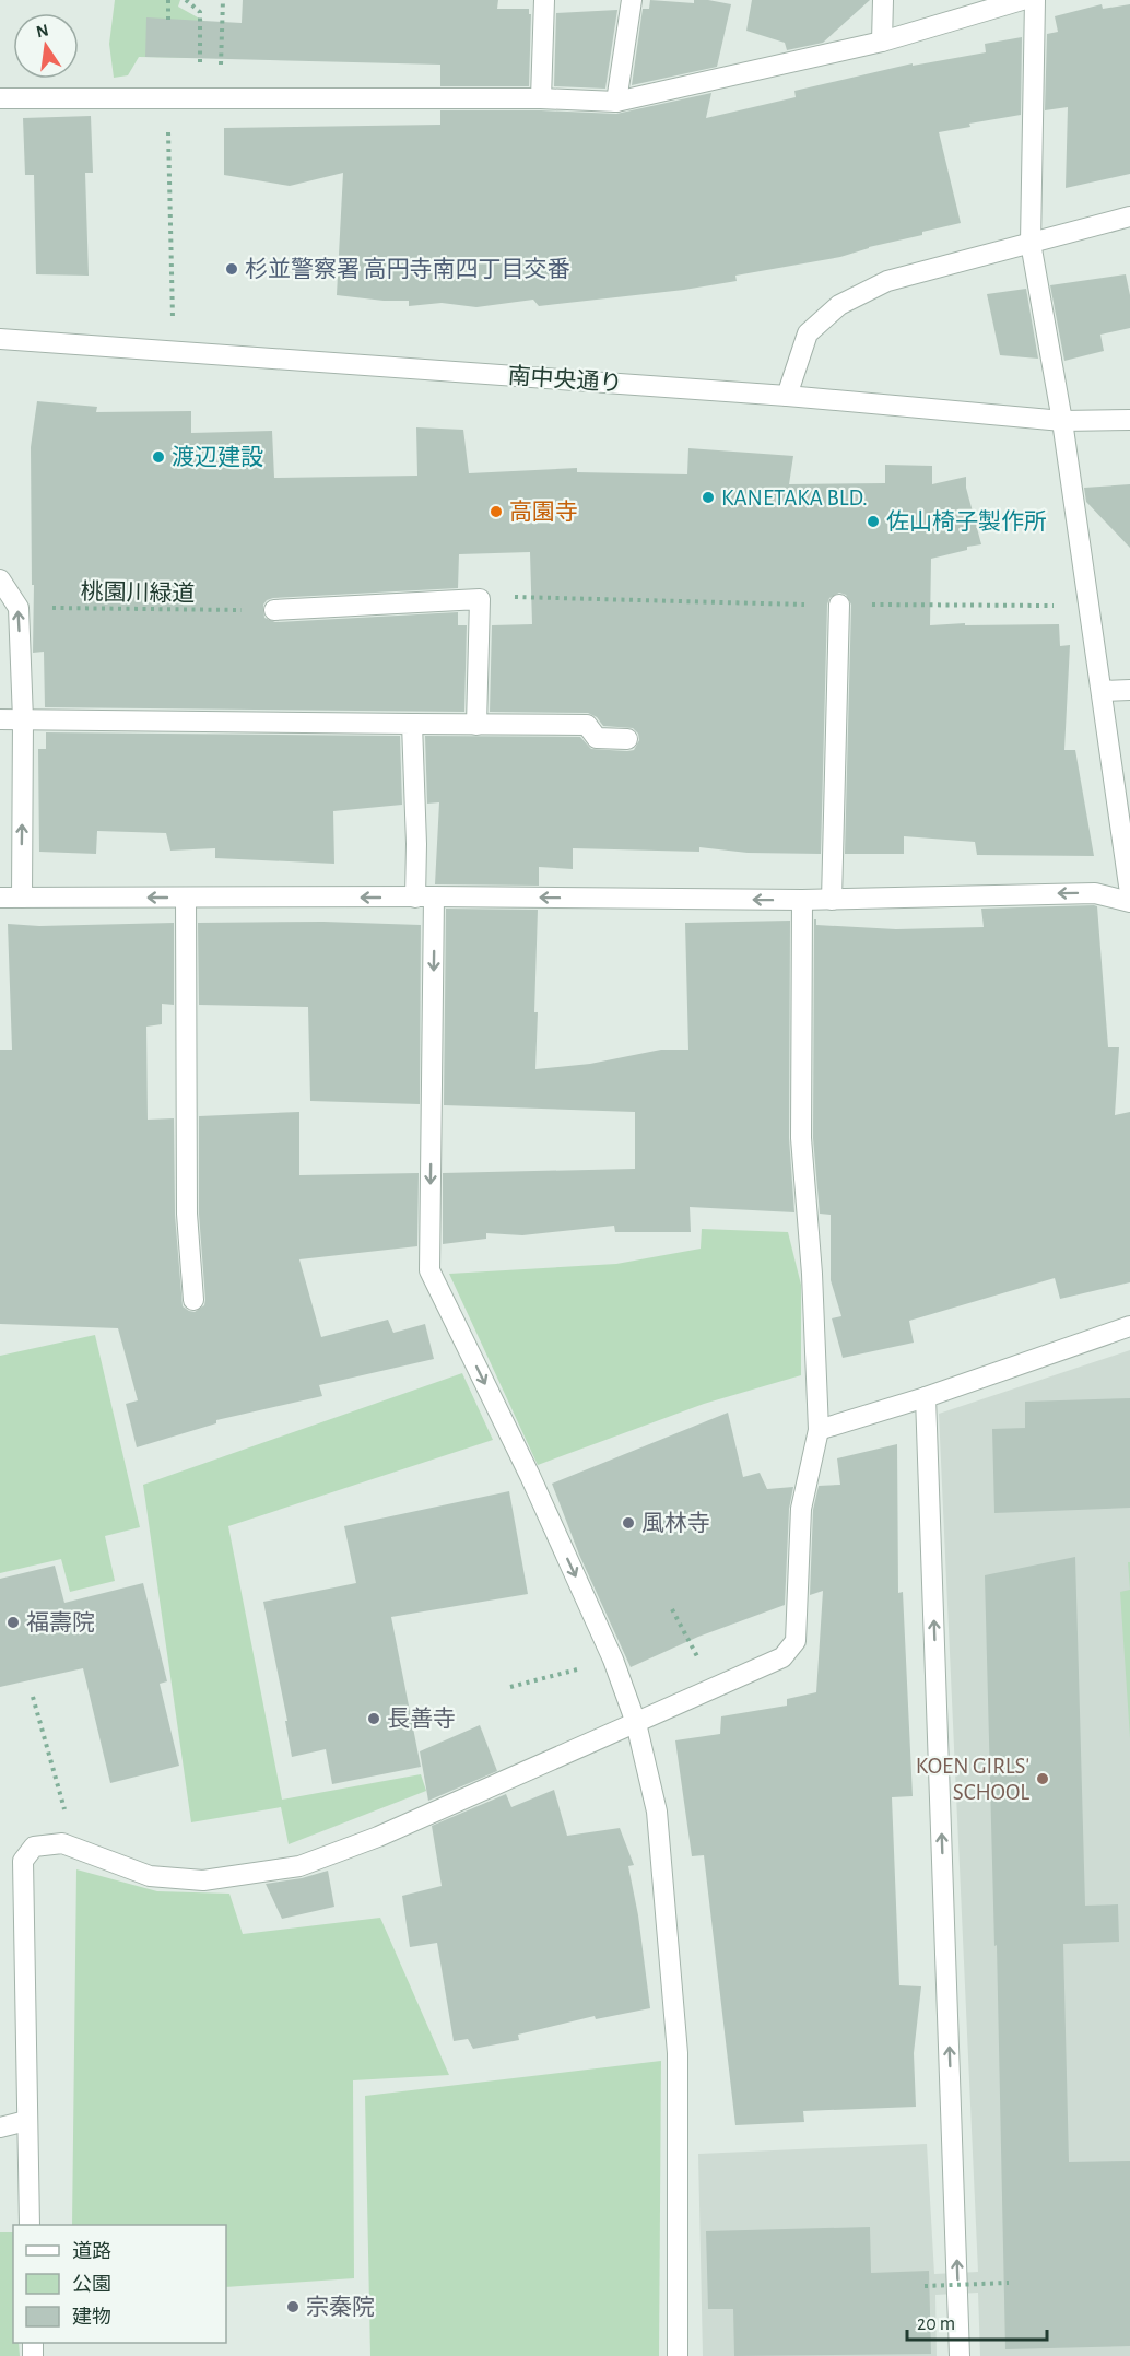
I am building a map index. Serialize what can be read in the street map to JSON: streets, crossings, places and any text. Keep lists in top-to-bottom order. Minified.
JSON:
{"streets":{"street":["南中央通り"],"path":["桃園川緑道"]},"places":["杉並警察署 高円寺南四丁目交番","渡辺建設","KANETAKA BLD.","高園寺","佐山椅子製作所","風林寺","福壽院","長善寺","KOEN GIRLS' SCHOOL","宗秦院"],"legend":["道路","公園","建物"],"scale_bar":"20 m","north":"top"}
